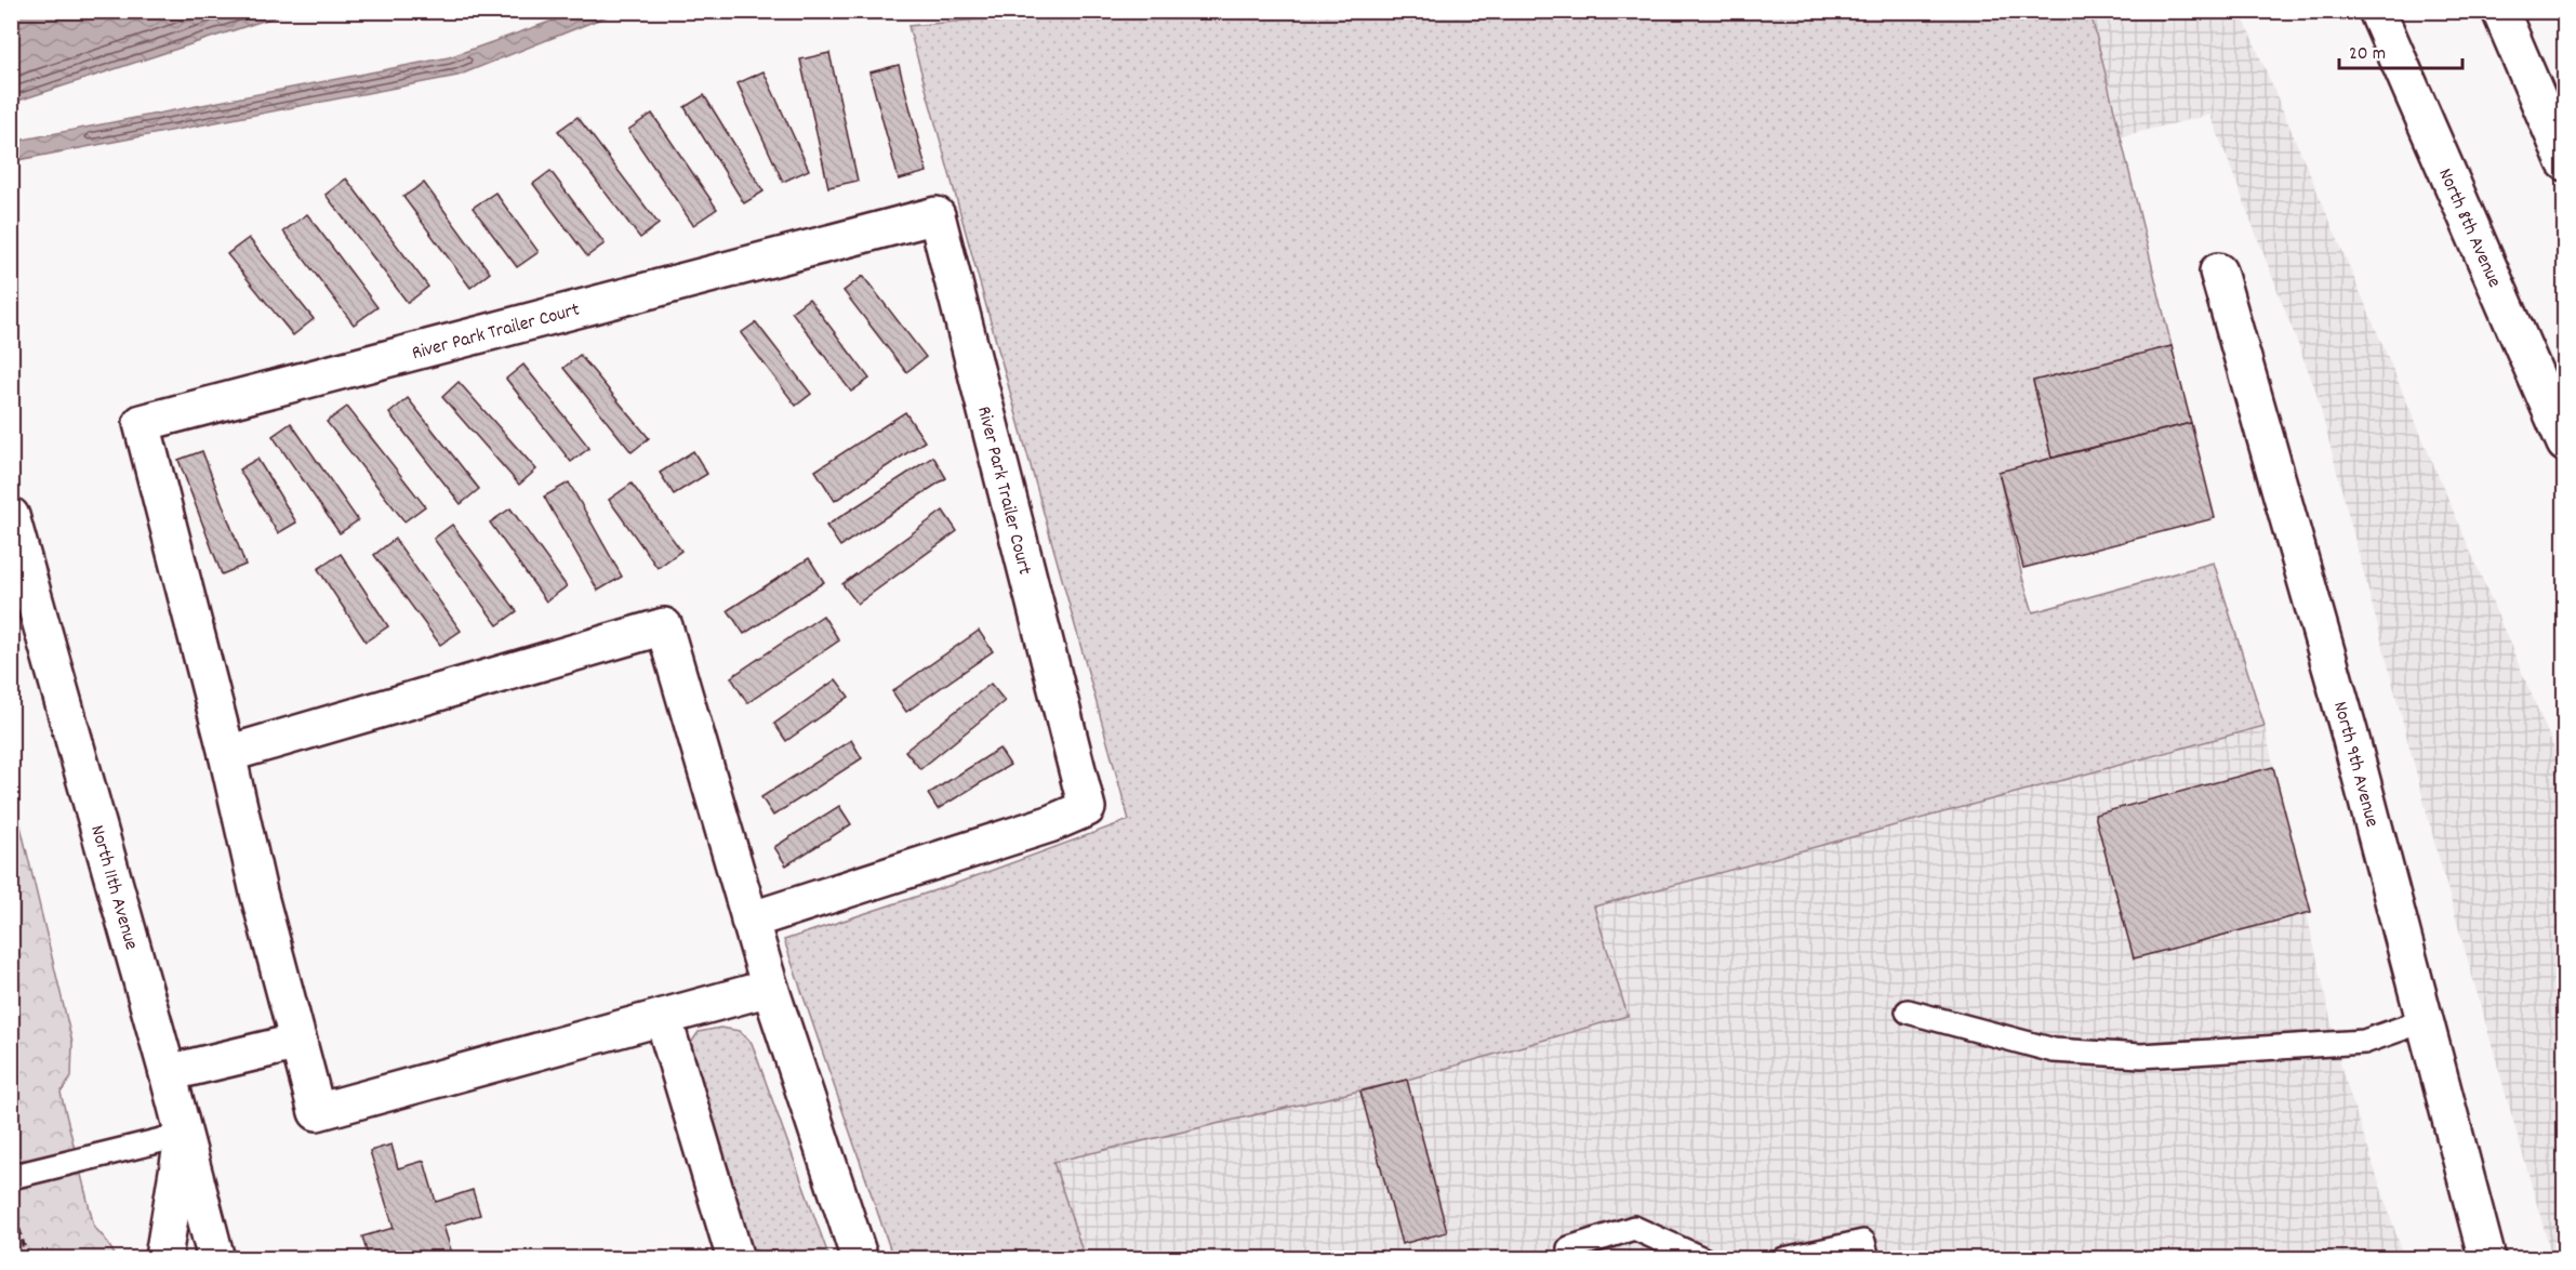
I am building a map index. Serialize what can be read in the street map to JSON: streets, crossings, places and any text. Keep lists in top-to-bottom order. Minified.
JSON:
{"streets":{"street":["North 8th Avenue","River Park Trailer Court","North 9th Avenue","North 11th Avenue"]},"scale_bar":"20 m"}
